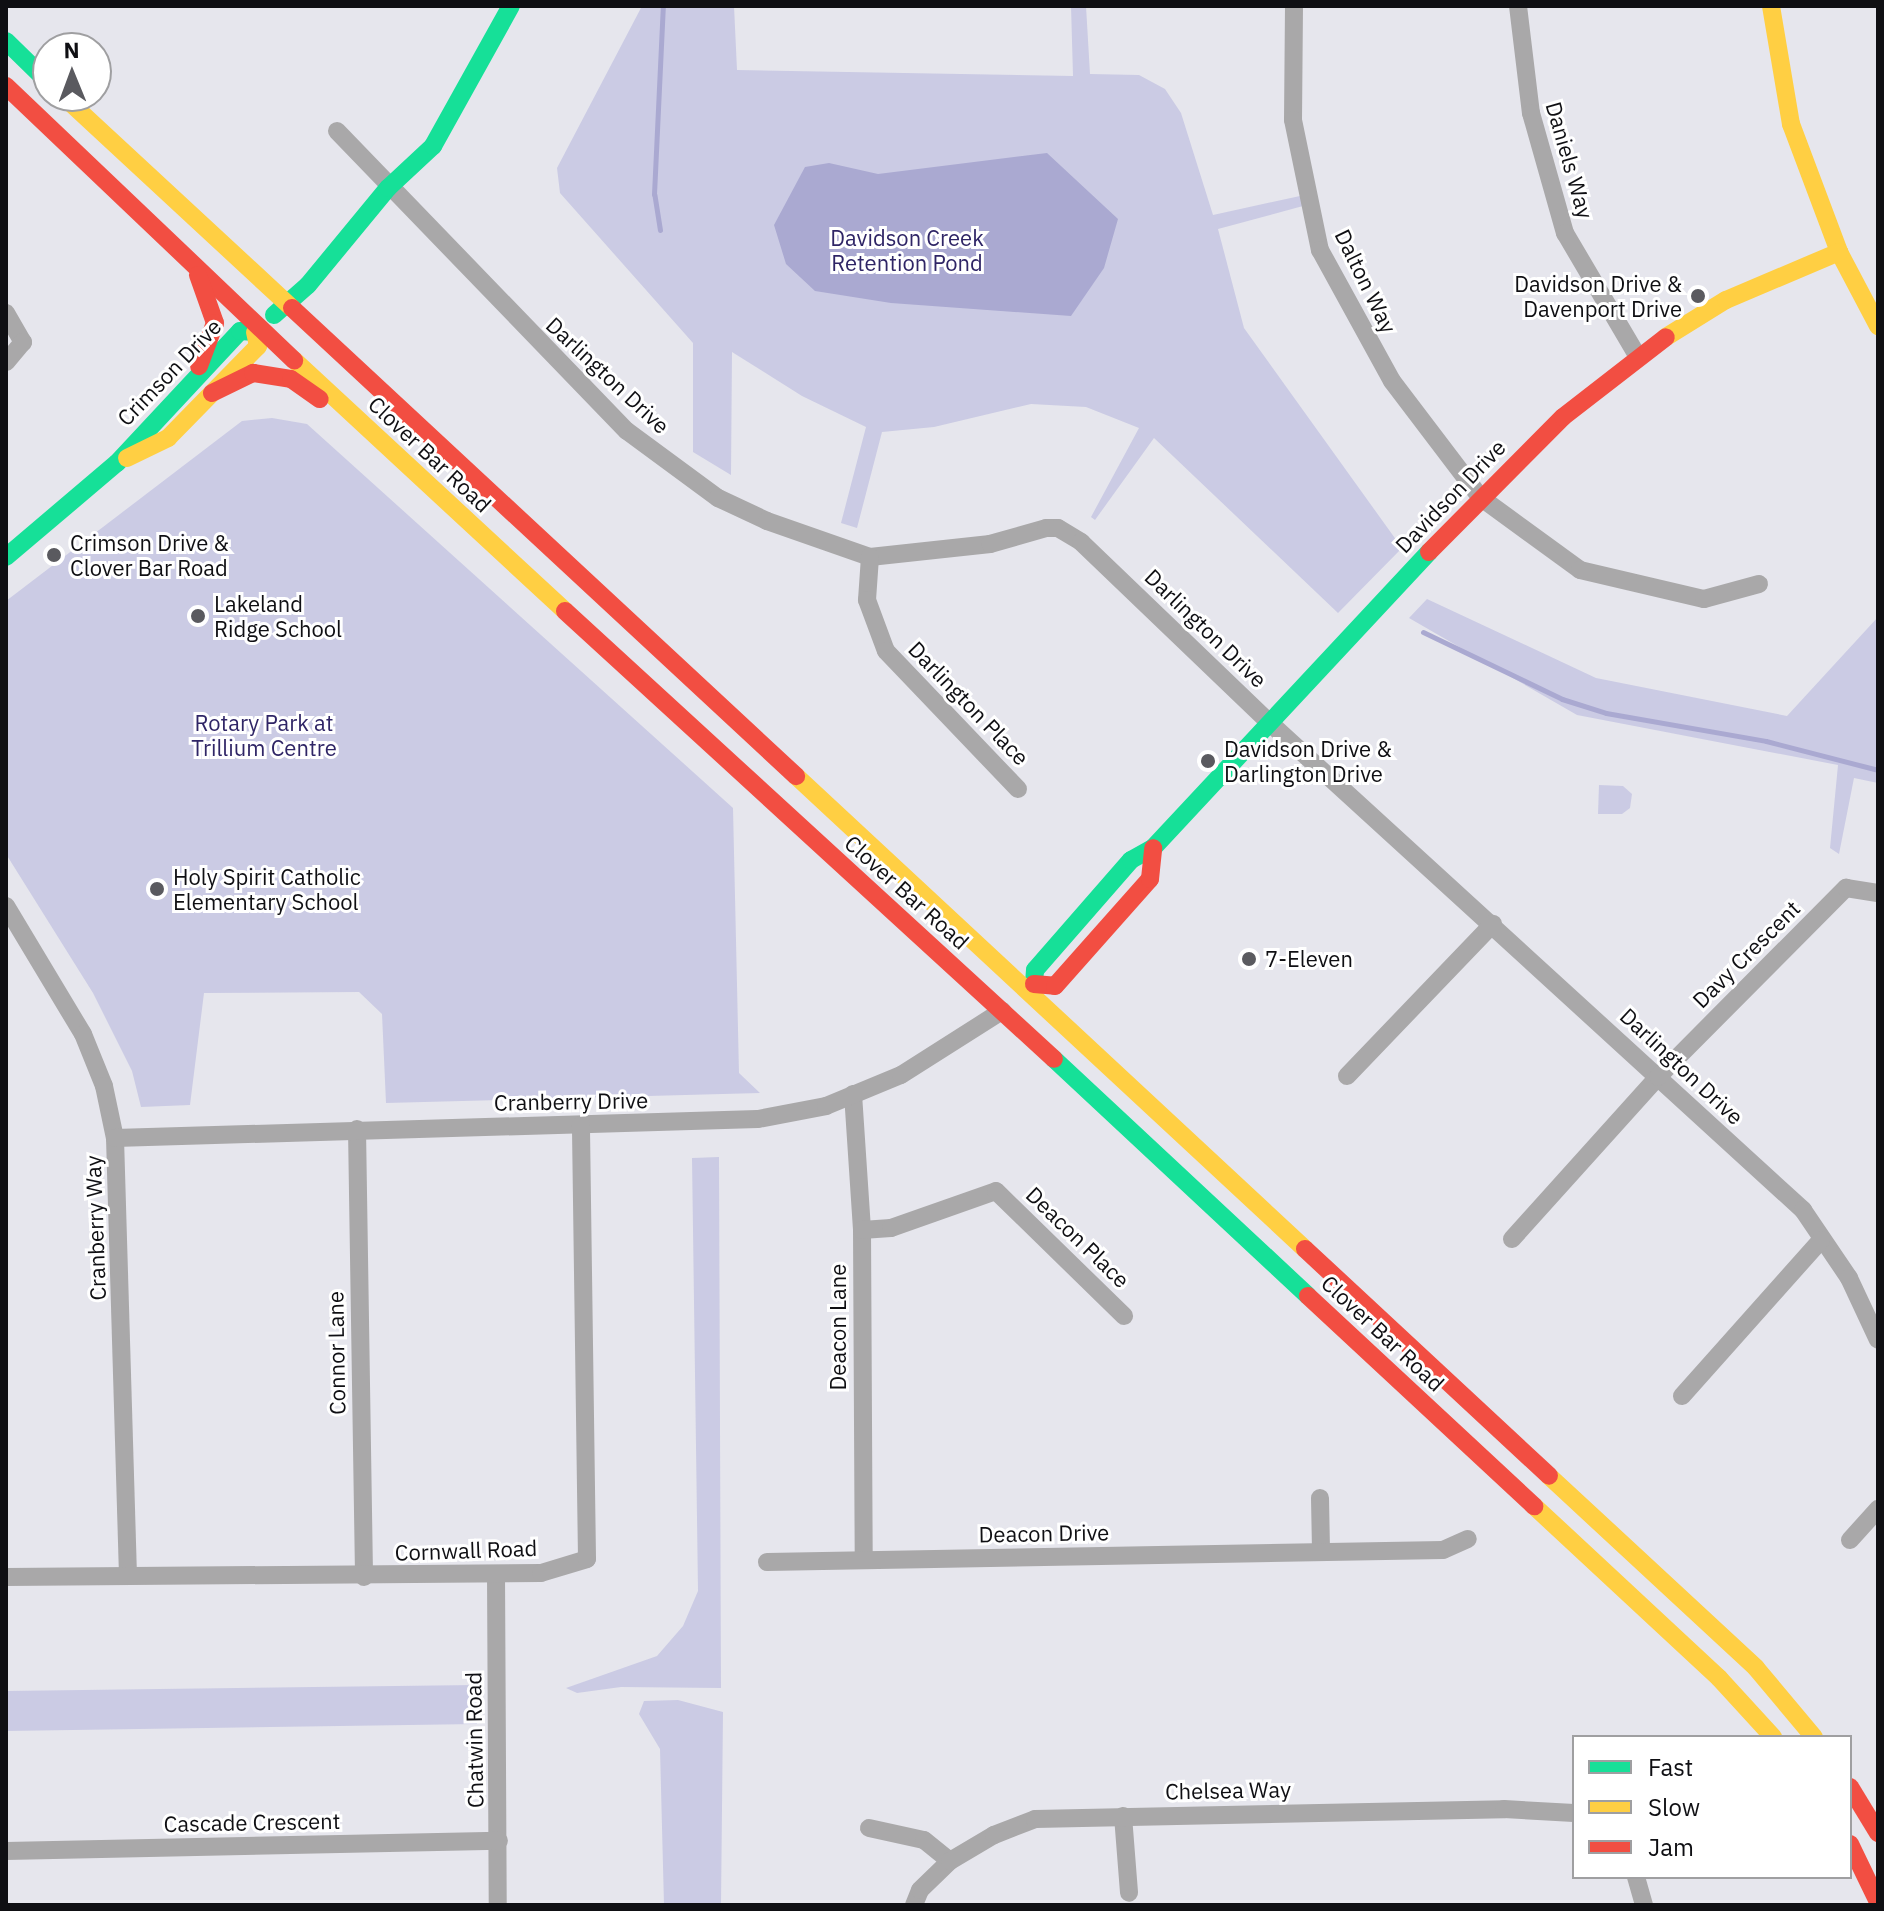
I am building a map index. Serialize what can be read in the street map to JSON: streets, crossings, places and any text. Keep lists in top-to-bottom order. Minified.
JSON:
{"streets":{"main road":["Crimson Drive","Clover Bar Road","Davidson Drive"],"street":["Daniels Way","Dalton Way","Darlington Drive","Darlington Place","Davy Crescent","Cranberry Drive","Cranberry Way","Deacon Place","Deacon Lane","Connor Lane","Deacon Drive","Cornwall Road","Chatwin Road","Chelsea Way","Cascade Crescent"]},"crossings":[["Daniels Way","Davidson Drive"],["Dalton Way","Davidson Drive"],["Crimson Drive","Clover Bar Road"],["Darlington Drive","Davidson Drive"],["Darlington Drive","Darlington Place"],["Darlington Drive","Davy Crescent"],["Clover Bar Road","Davidson Drive"],["Clover Bar Road","Cranberry Drive"],["Cranberry Drive","Cranberry Way"],["Cranberry Drive","Deacon Lane"],["Cranberry Drive","Connor Lane"],["Cranberry Drive","Cornwall Road"],["Cranberry Way","Cornwall Road"],["Deacon Place","Deacon Lane"],["Deacon Lane","Deacon Drive"],["Connor Lane","Cornwall Road"],["Cornwall Road","Chatwin Road"],["Chatwin Road","Cascade Crescent"]],"parks":["Davidson Creek Retention Pond","Rotary Park at Trillium Centre"],"places":["Davidson Drive & Davenport Drive","Crimson Drive & Clover Bar Road","Lakeland Ridge School","Davidson Drive & Darlington Drive","Holy Spirit Catholic Elementary School","7-Eleven"],"legend":["Fast","Slow","Jam"],"north":"top"}
